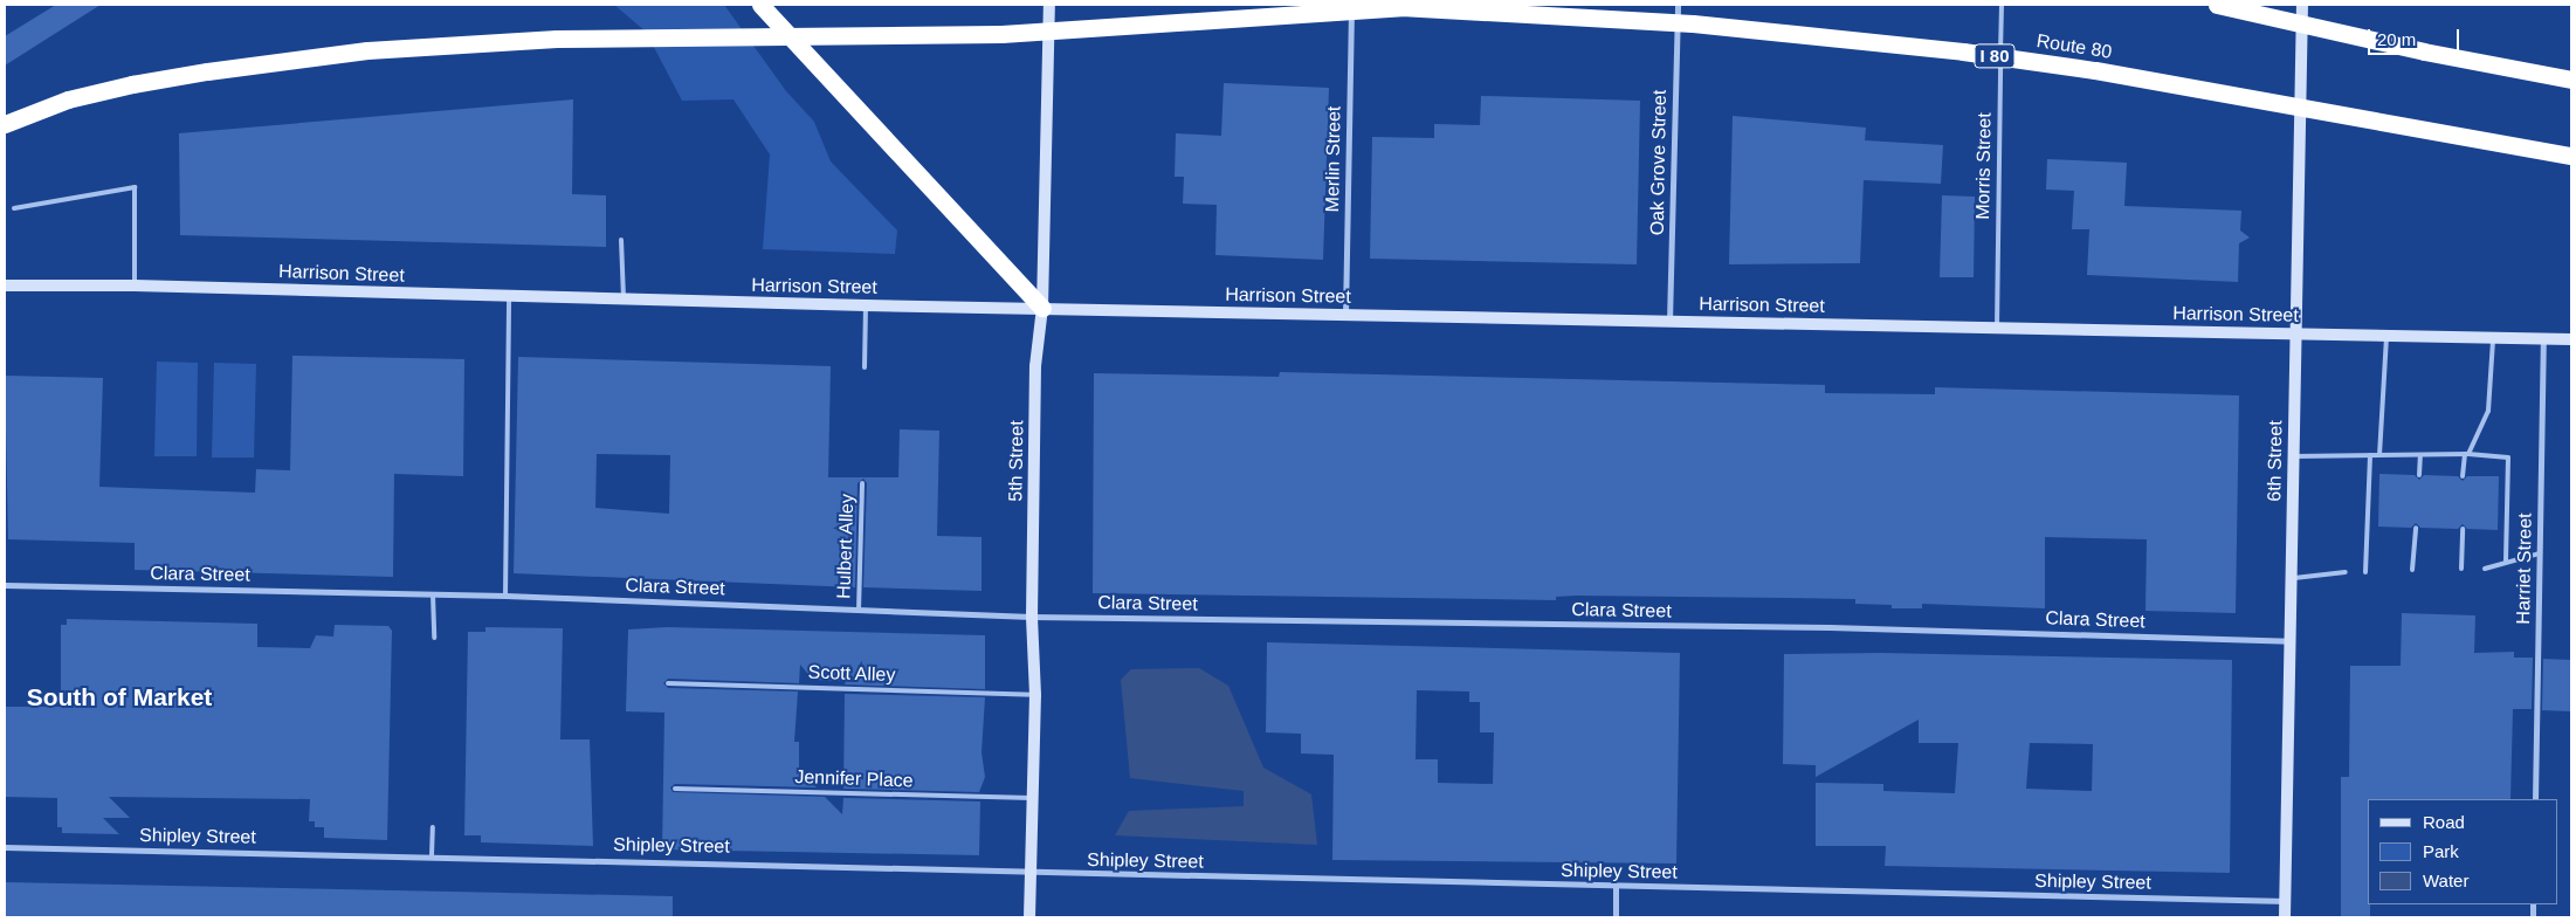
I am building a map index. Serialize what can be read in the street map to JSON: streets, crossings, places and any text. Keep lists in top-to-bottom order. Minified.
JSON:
{"streets":{"highway":["Route 80","I 80"],"main road":["Harrison Street","5th Street","6th Street"],"street":["Merlin Street","Oak Grove Street","Harriet Street","Clara Street","Shipley Street"],"lane":["Morris Street","Hulbert Alley","Scott Alley","Jennifer Place"]},"crossings":[["Merlin Street","Harrison Street"],["Oak Grove Street","Harrison Street"],["Morris Street","Harrison Street"],["Harrison Street","5th Street"],["Harrison Street","6th Street"],["Harrison Street","Harriet Street"],["5th Street","Clara Street"],["5th Street","Scott Alley"],["5th Street","Jennifer Place"],["5th Street","Shipley Street"],["6th Street","Clara Street"],["6th Street","Shipley Street"],["Hulbert Alley","Clara Street"]],"districts":["South of Market"],"legend":["Road","Park","Water"],"scale_bar":"20 m"}
